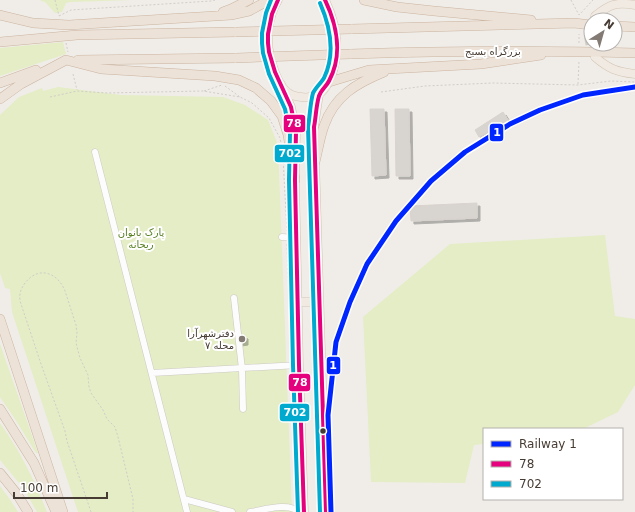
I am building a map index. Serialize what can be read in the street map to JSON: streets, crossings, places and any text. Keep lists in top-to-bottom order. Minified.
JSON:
{"streets":{"highway":["بزرگراه بسیج"]},"parks":["پارک بانوان ریحانه"],"places":["دفترشهرآرا محله ۷"],"lines":["transit line 78","transit line 702","rail line 1"],"legend":["Railway 1","78","702"],"scale_bar":"100 m","north":"top right"}
